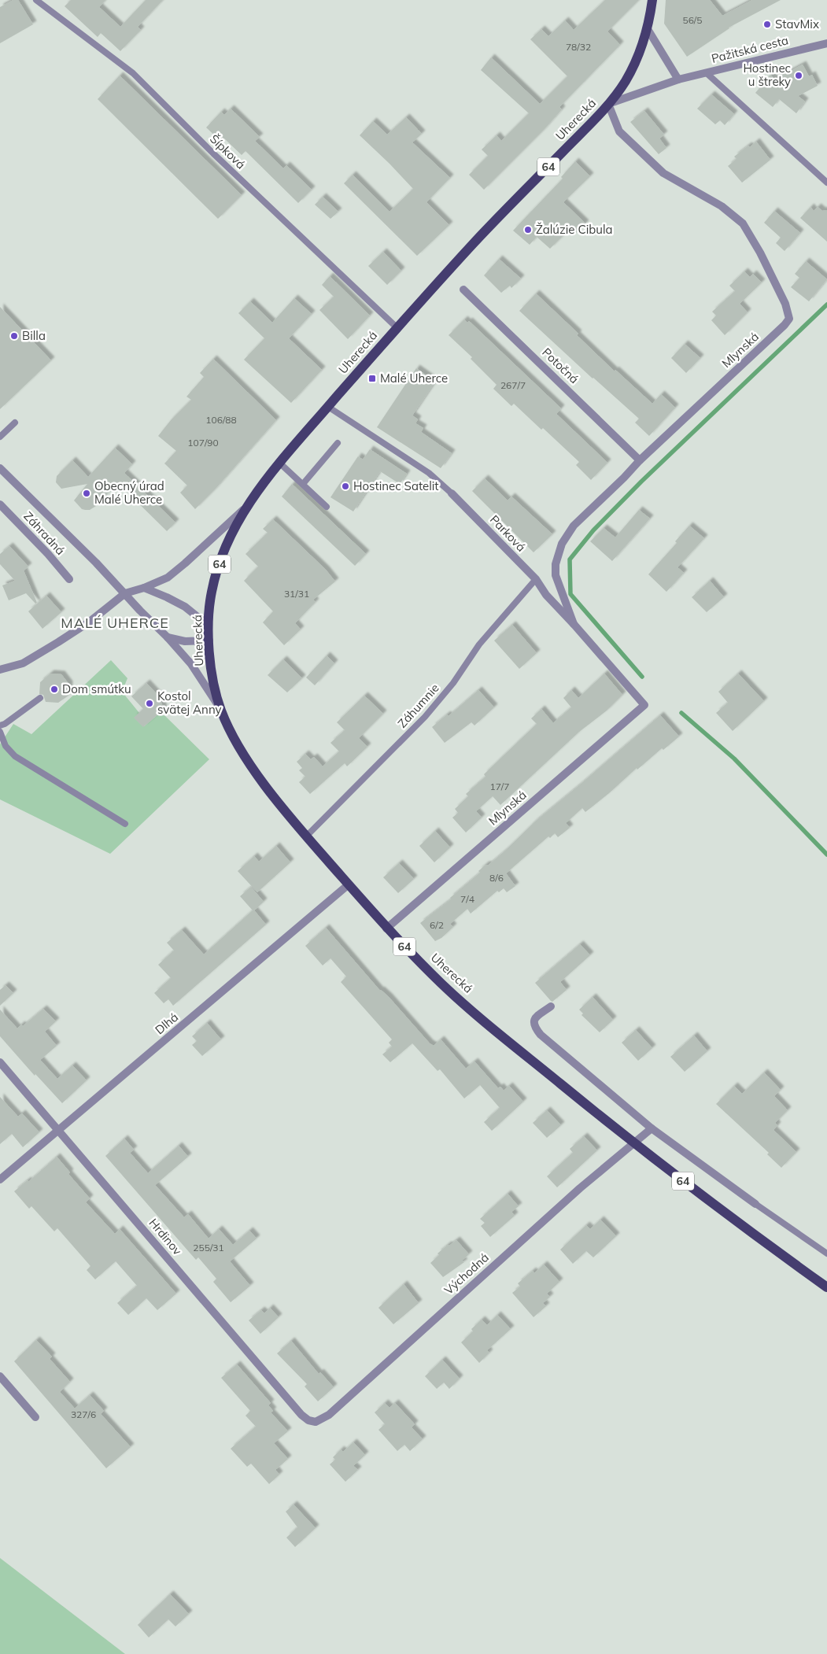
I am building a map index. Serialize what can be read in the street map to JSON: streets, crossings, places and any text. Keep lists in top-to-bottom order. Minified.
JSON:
{"streets":{"main road":["Uherecká","64"],"street":["Pažitská cesta","Mlynská","Potočná","Záhradná","Parková","Dlhá","Hrdinov","Východná"],"lane":["Šípková","Záhumnie"]},"crossings":[["Pažitská cesta","Uherecká"],["Pažitská cesta","Mlynská"],["Uherecká","Šípková"],["Uherecká","Mlynská"],["Uherecká","Parková"],["Uherecká","Záhumnie"],["Uherecká","Dlhá"],["Uherecká","Východná"],["Mlynská","Potočná"],["Mlynská","Parková"],["Parková","Záhumnie"],["Dlhá","Hrdinov"],["Hrdinov","Východná"]],"districts":["MALÉ UHERCE"],"places":{"other":["StavMix","Hostinec u štreky","Žalúzie Cibula","Billa","Hostinec Satelit","Obecný úrad Malé Uherce","Dom smútku","Kostol svätej Anny"],"transit":["Malé Uherce"]},"house_numbers":["56/5","78/32","267/7","106/88","107/90","31/31","17/7","8/6","7/4","6/2","255/31","327/6"]}
